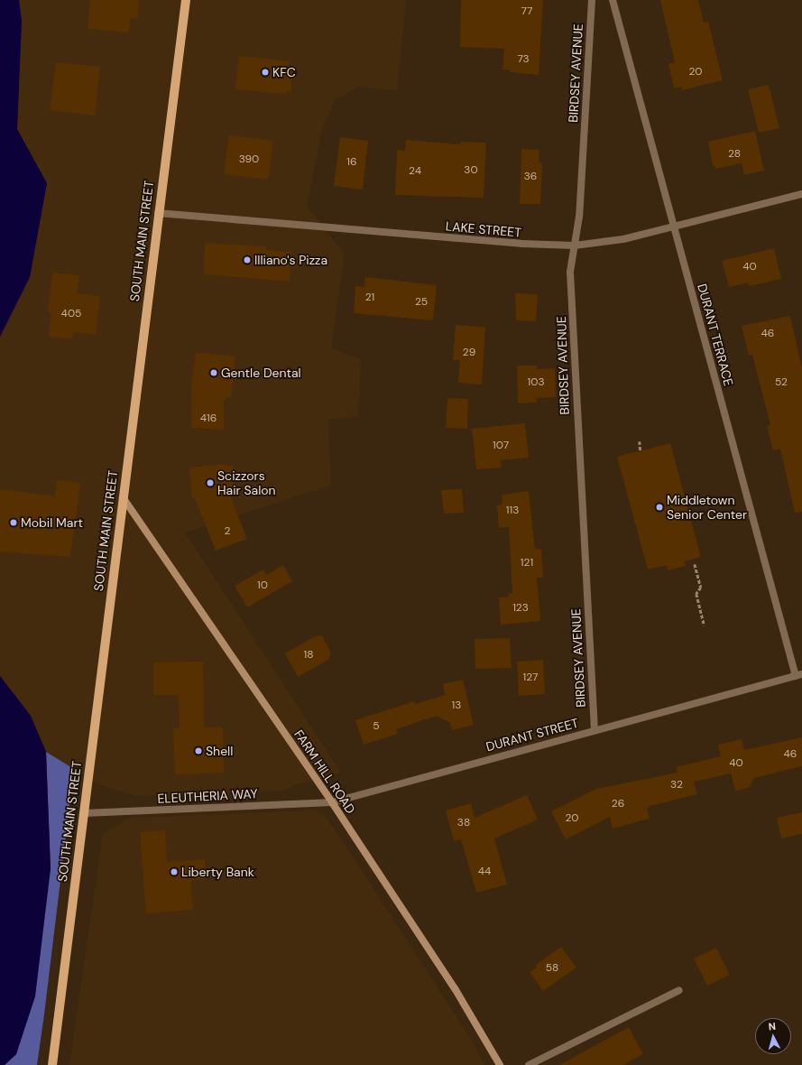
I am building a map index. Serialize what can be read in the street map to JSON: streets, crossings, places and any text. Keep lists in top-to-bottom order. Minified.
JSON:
{"streets":{"main road":["SOUTH MAIN STREET","FARM HILL ROAD"],"street":["BIRDSEY AVENUE","LAKE STREET","DURANT TERRACE","DURANT STREET","ELEUTHERIA WAY"]},"crossings":[["BIRDSEY AVENUE","LAKE STREET"],["BIRDSEY AVENUE","DURANT STREET"],["LAKE STREET","SOUTH MAIN STREET"],["LAKE STREET","DURANT TERRACE"],["SOUTH MAIN STREET","FARM HILL ROAD"],["SOUTH MAIN STREET","ELEUTHERIA WAY"],["DURANT TERRACE","DURANT STREET"],["DURANT STREET","FARM HILL ROAD"],["DURANT STREET","ELEUTHERIA WAY"],["FARM HILL ROAD","ELEUTHERIA WAY"]],"places":["KFC","Illiano's Pizza","Gentle Dental","Scizzors Hair Salon","Middletown Senior Center","Mobil Mart","Shell","Liberty Bank"],"house_numbers":["77","73","20","28","390","16","30","24","36","40","21","25","405","46","29","103","52","416","107","113","2","121","10","123","18","127","13","5","46","40","32","26","20","38","44","58"],"north":"top"}
